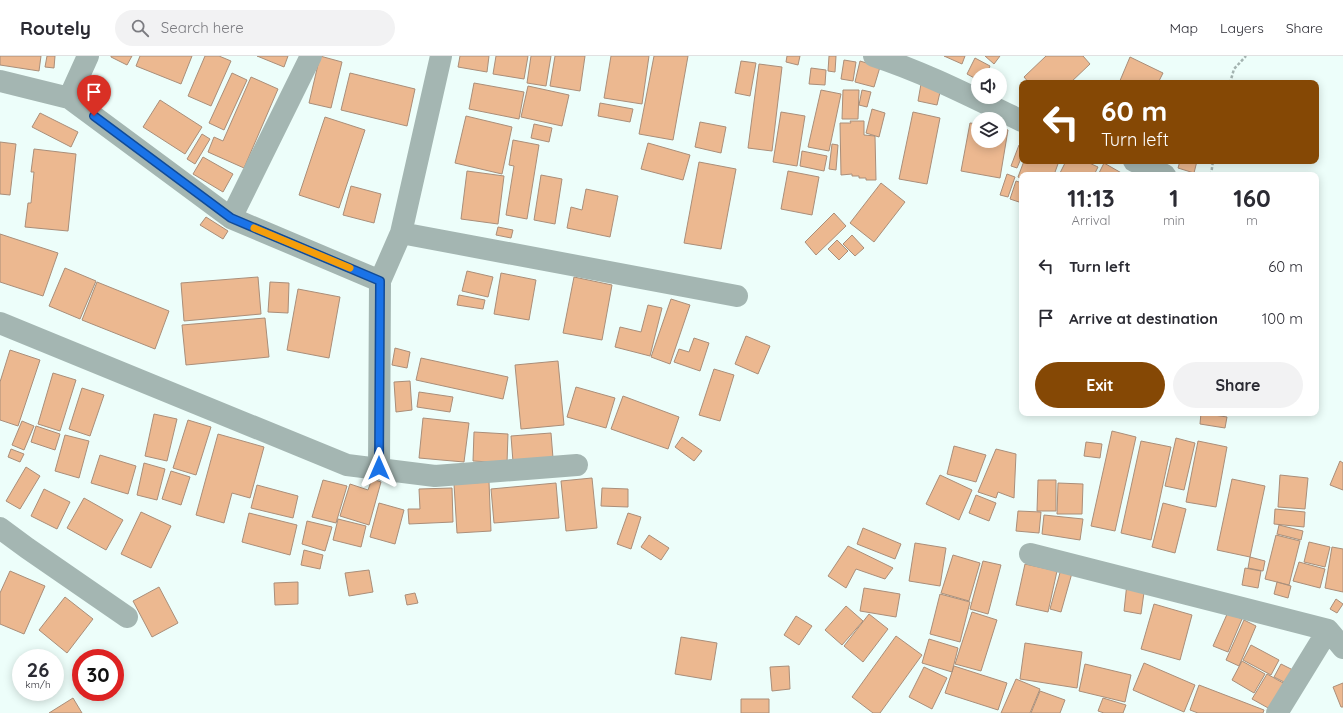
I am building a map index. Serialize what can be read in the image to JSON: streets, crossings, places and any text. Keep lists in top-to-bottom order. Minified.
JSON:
{"page":{"header":"Routely","search":"Search here","nav":["Map","Layers","Share"],"turn":["60 m","Turn left"],"eta":["11:13","Arrival","1","min","160","m"],"list":[{"name":"Turn left","value":"60 m"},{"name":"Arrive at destination","value":"100 m"}],"buttons":["Exit","Share"],"speed":"26 km/h","limit":"30"}}
